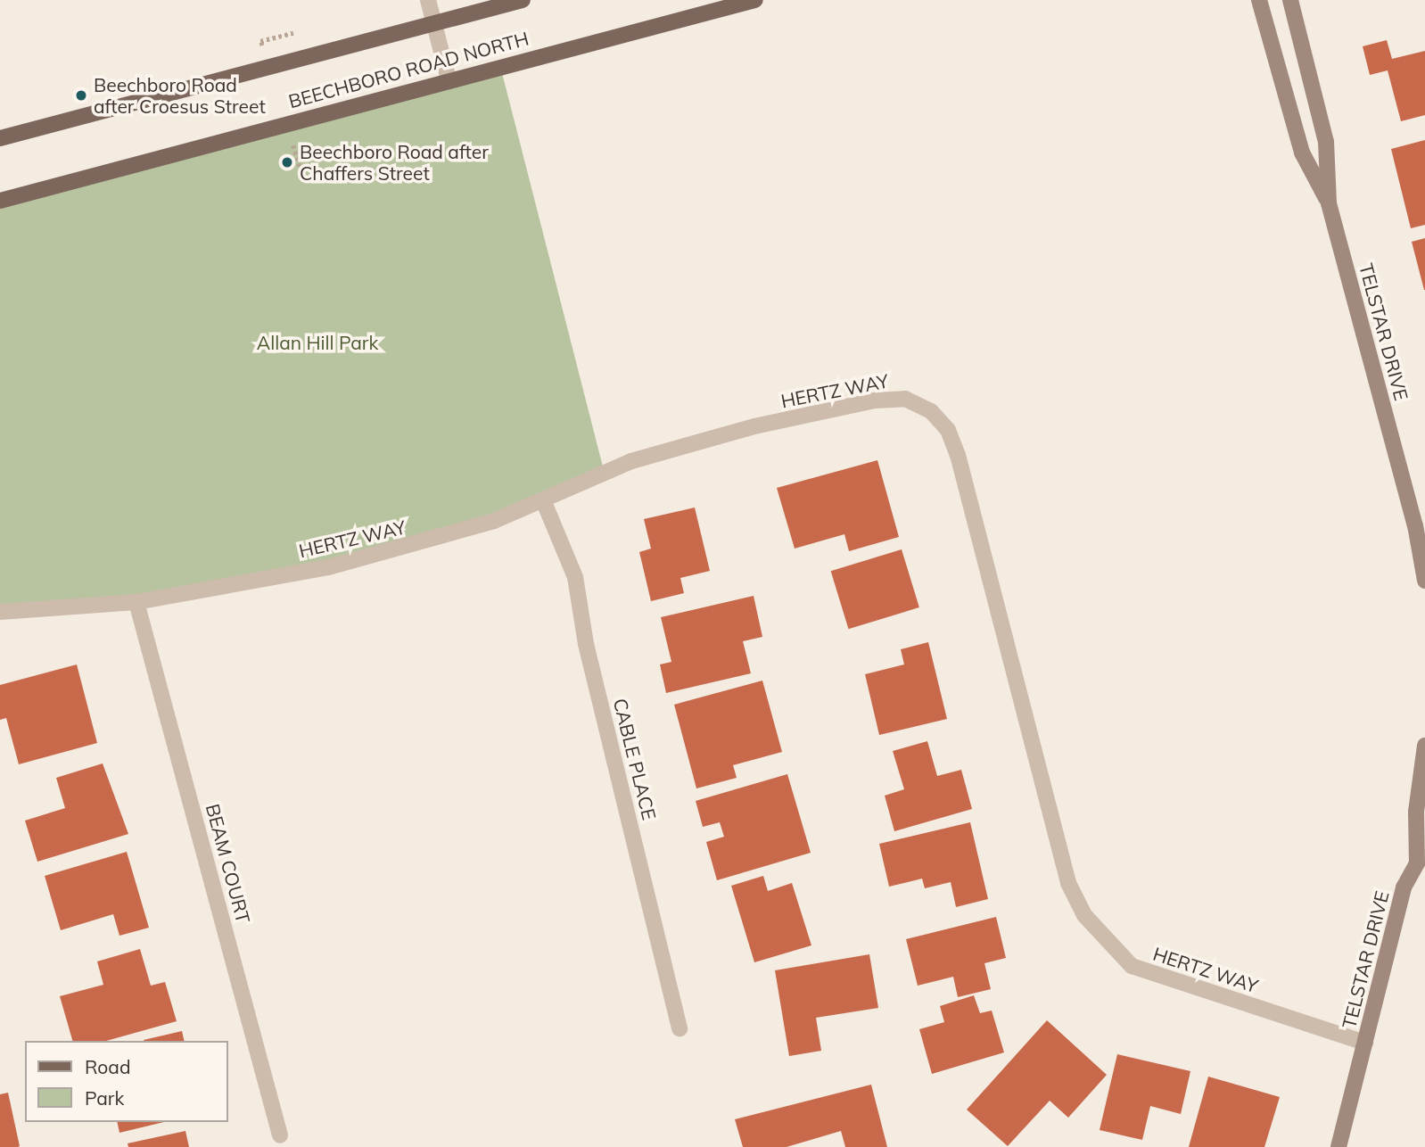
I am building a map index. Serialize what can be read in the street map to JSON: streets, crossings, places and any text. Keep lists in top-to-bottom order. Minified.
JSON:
{"streets":{"main road":["BEECHBORO ROAD NORTH"],"street":["TELSTAR DRIVE","HERTZ WAY","CABLE PLACE","BEAM COURT"]},"crossings":[["TELSTAR DRIVE","HERTZ WAY"],["HERTZ WAY","CABLE PLACE"],["HERTZ WAY","BEAM COURT"]],"parks":["Allan Hill Park"],"places":["Beechboro Road after Croesus Street","Beechboro Road after Chaffers Street"],"legend":["Road","Park"]}
